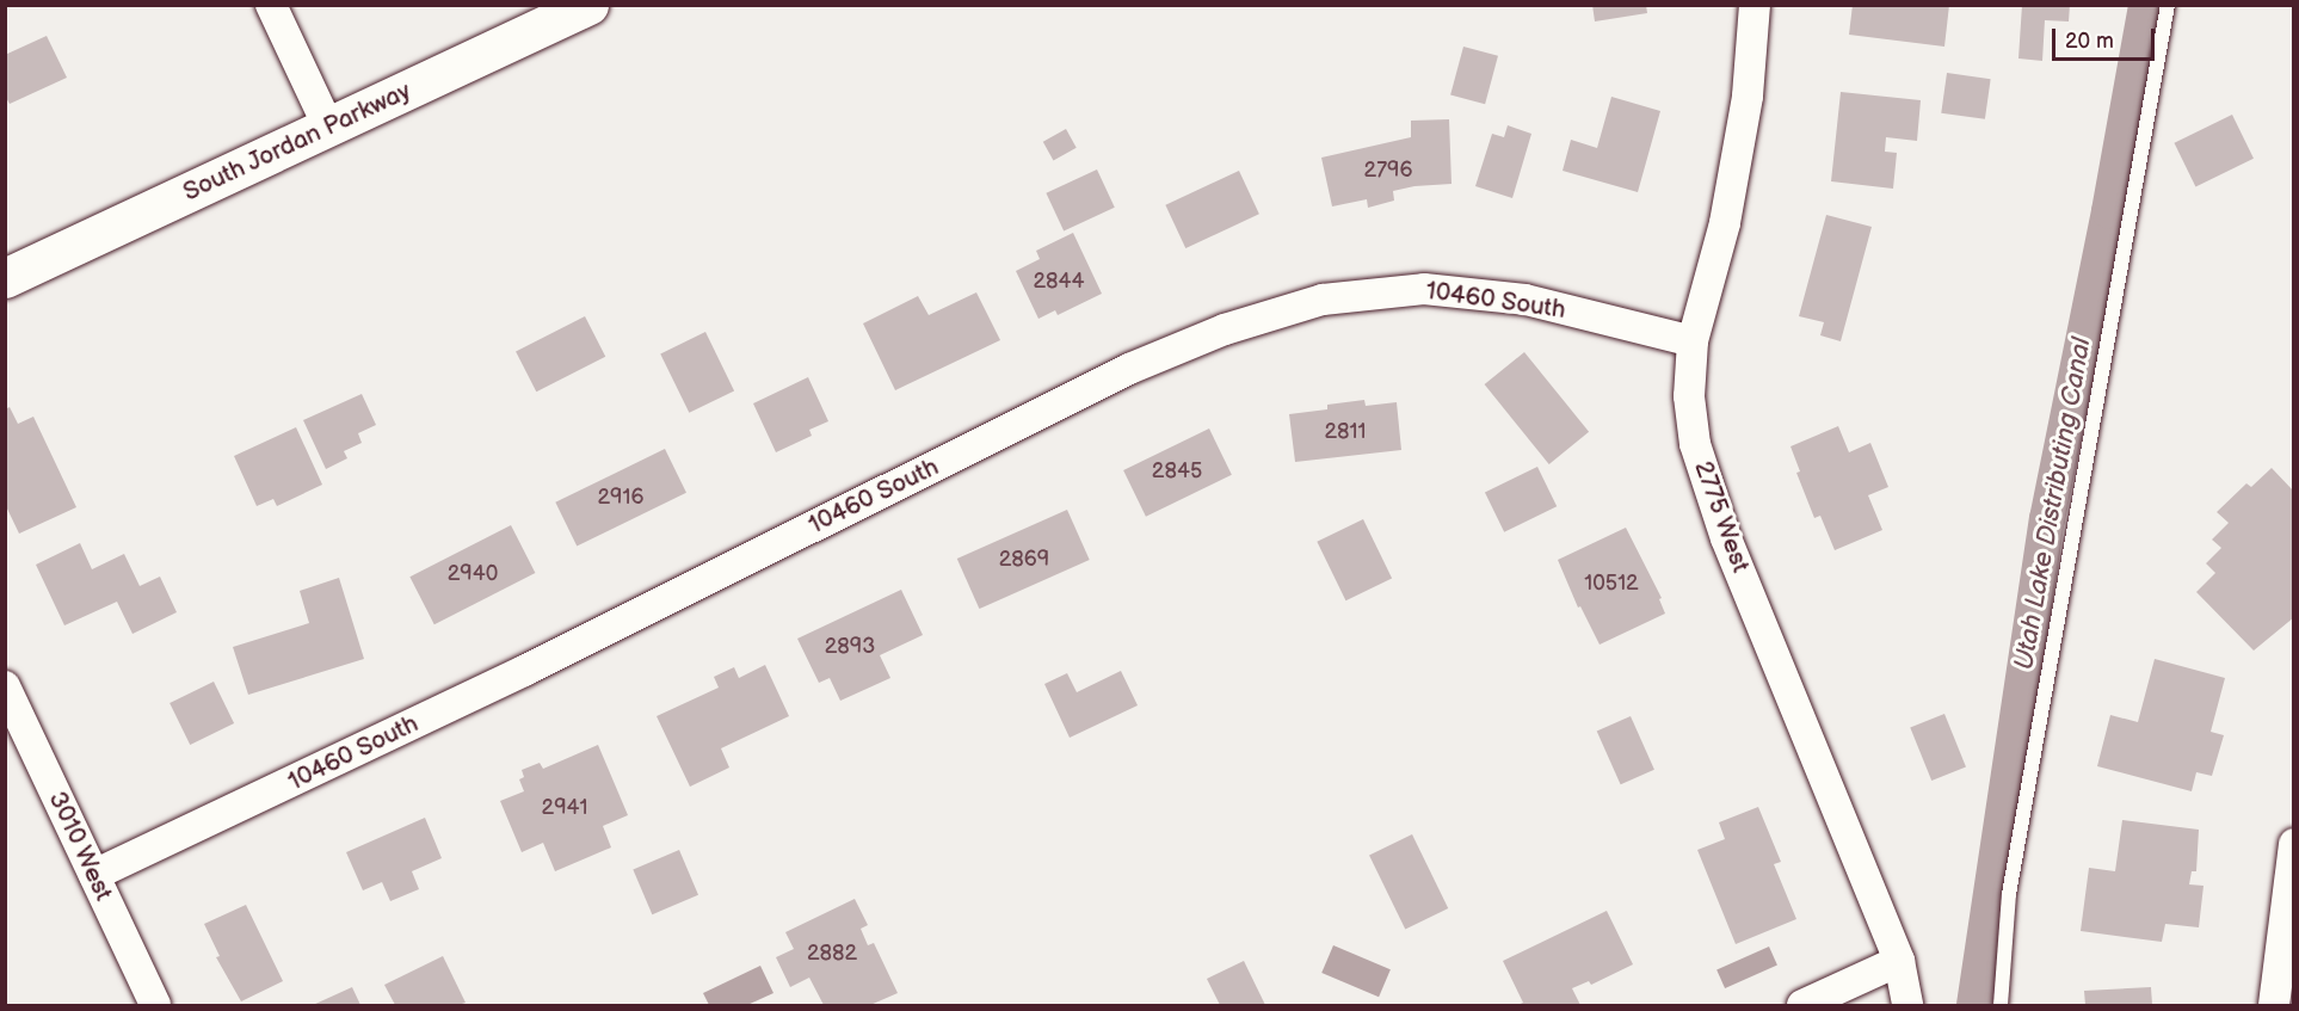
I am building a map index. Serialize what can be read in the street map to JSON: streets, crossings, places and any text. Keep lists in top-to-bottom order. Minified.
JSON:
{"streets":{"main road":["South Jordan Parkway"],"street":["10460 South","2775 West","3010 West"]},"crossings":[["10460 South","2775 West"],["10460 South","3010 West"]],"water":["Utah Lake Distributing Canal"],"house_numbers":["2796","2844","2811","2845","2916","2869","2940","10512","2893","2941","2882"],"scale_bar":"20 m"}
